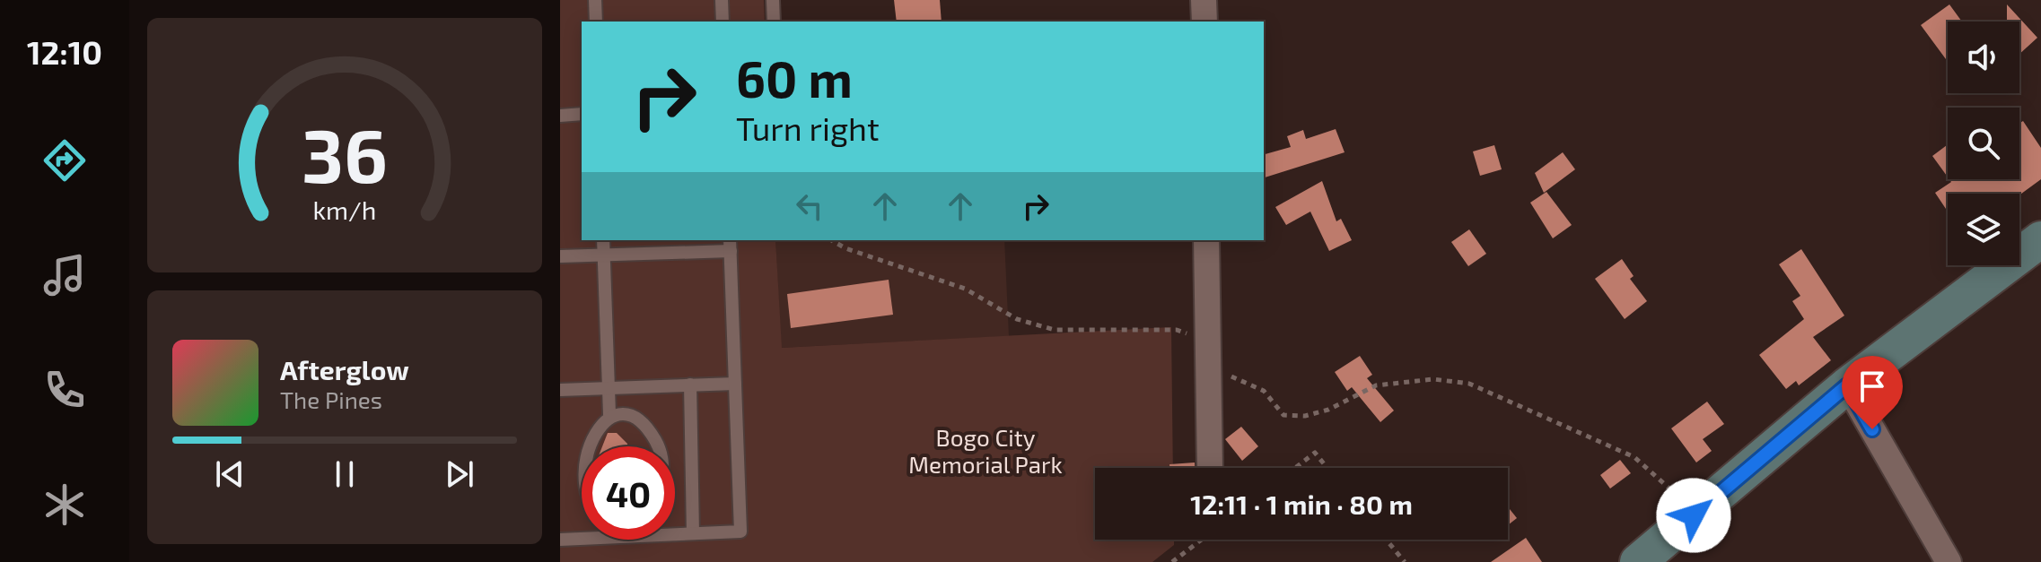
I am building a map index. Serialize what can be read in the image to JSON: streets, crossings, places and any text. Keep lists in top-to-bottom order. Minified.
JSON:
{"parks":["Bogo City Memorial Park"],"page":{"tabs":"12:10","turn":["60 m","Turn right"],"song":["Afterglow","The Pines"],"limit":"40","trip":"12:11 · 1 min · 80 m","gauge":["36","km/h"]}}
